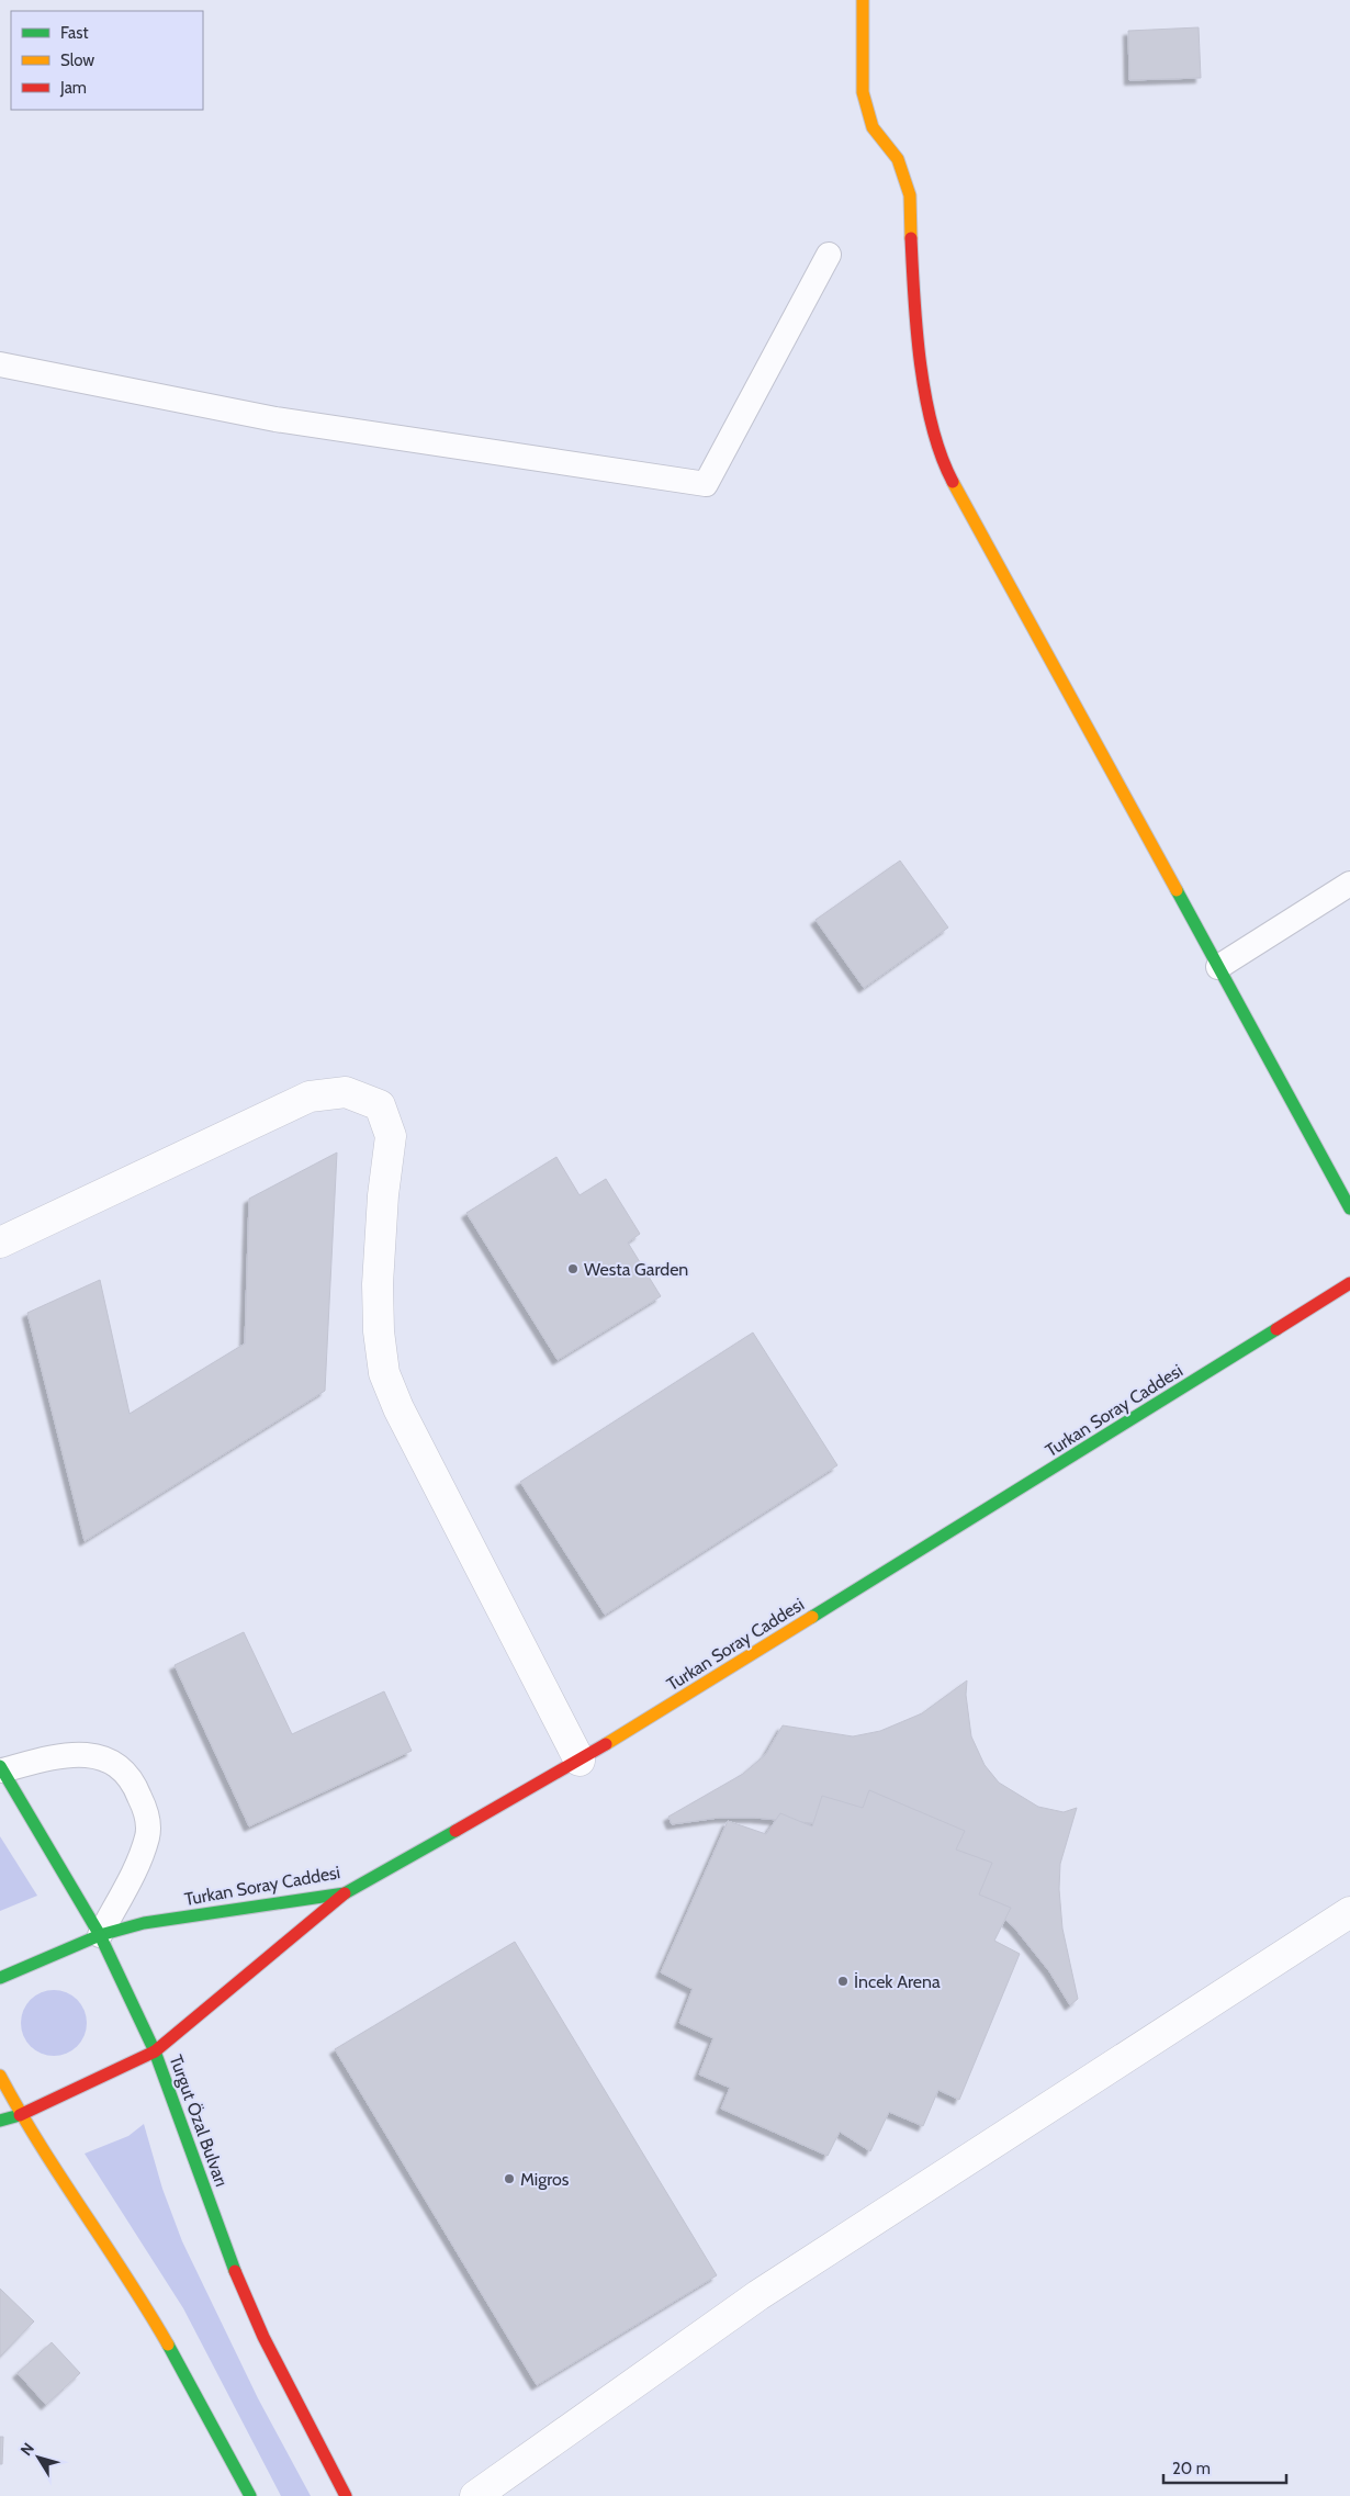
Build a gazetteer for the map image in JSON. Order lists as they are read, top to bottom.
{
  "streets": {
    "street": ["Turkan Soray Caddesi", "Turgut Özal Bulvarı"]
  },
  "crossings": [
    ["Turkan Soray Caddesi", "Turgut Özal Bulvarı"]
  ],
  "places": ["Westa Garden", "İncek Arena", "Migros"],
  "legend": ["Fast", "Slow", "Jam"],
  "scale_bar": "20 m",
  "north": "top left"
}
